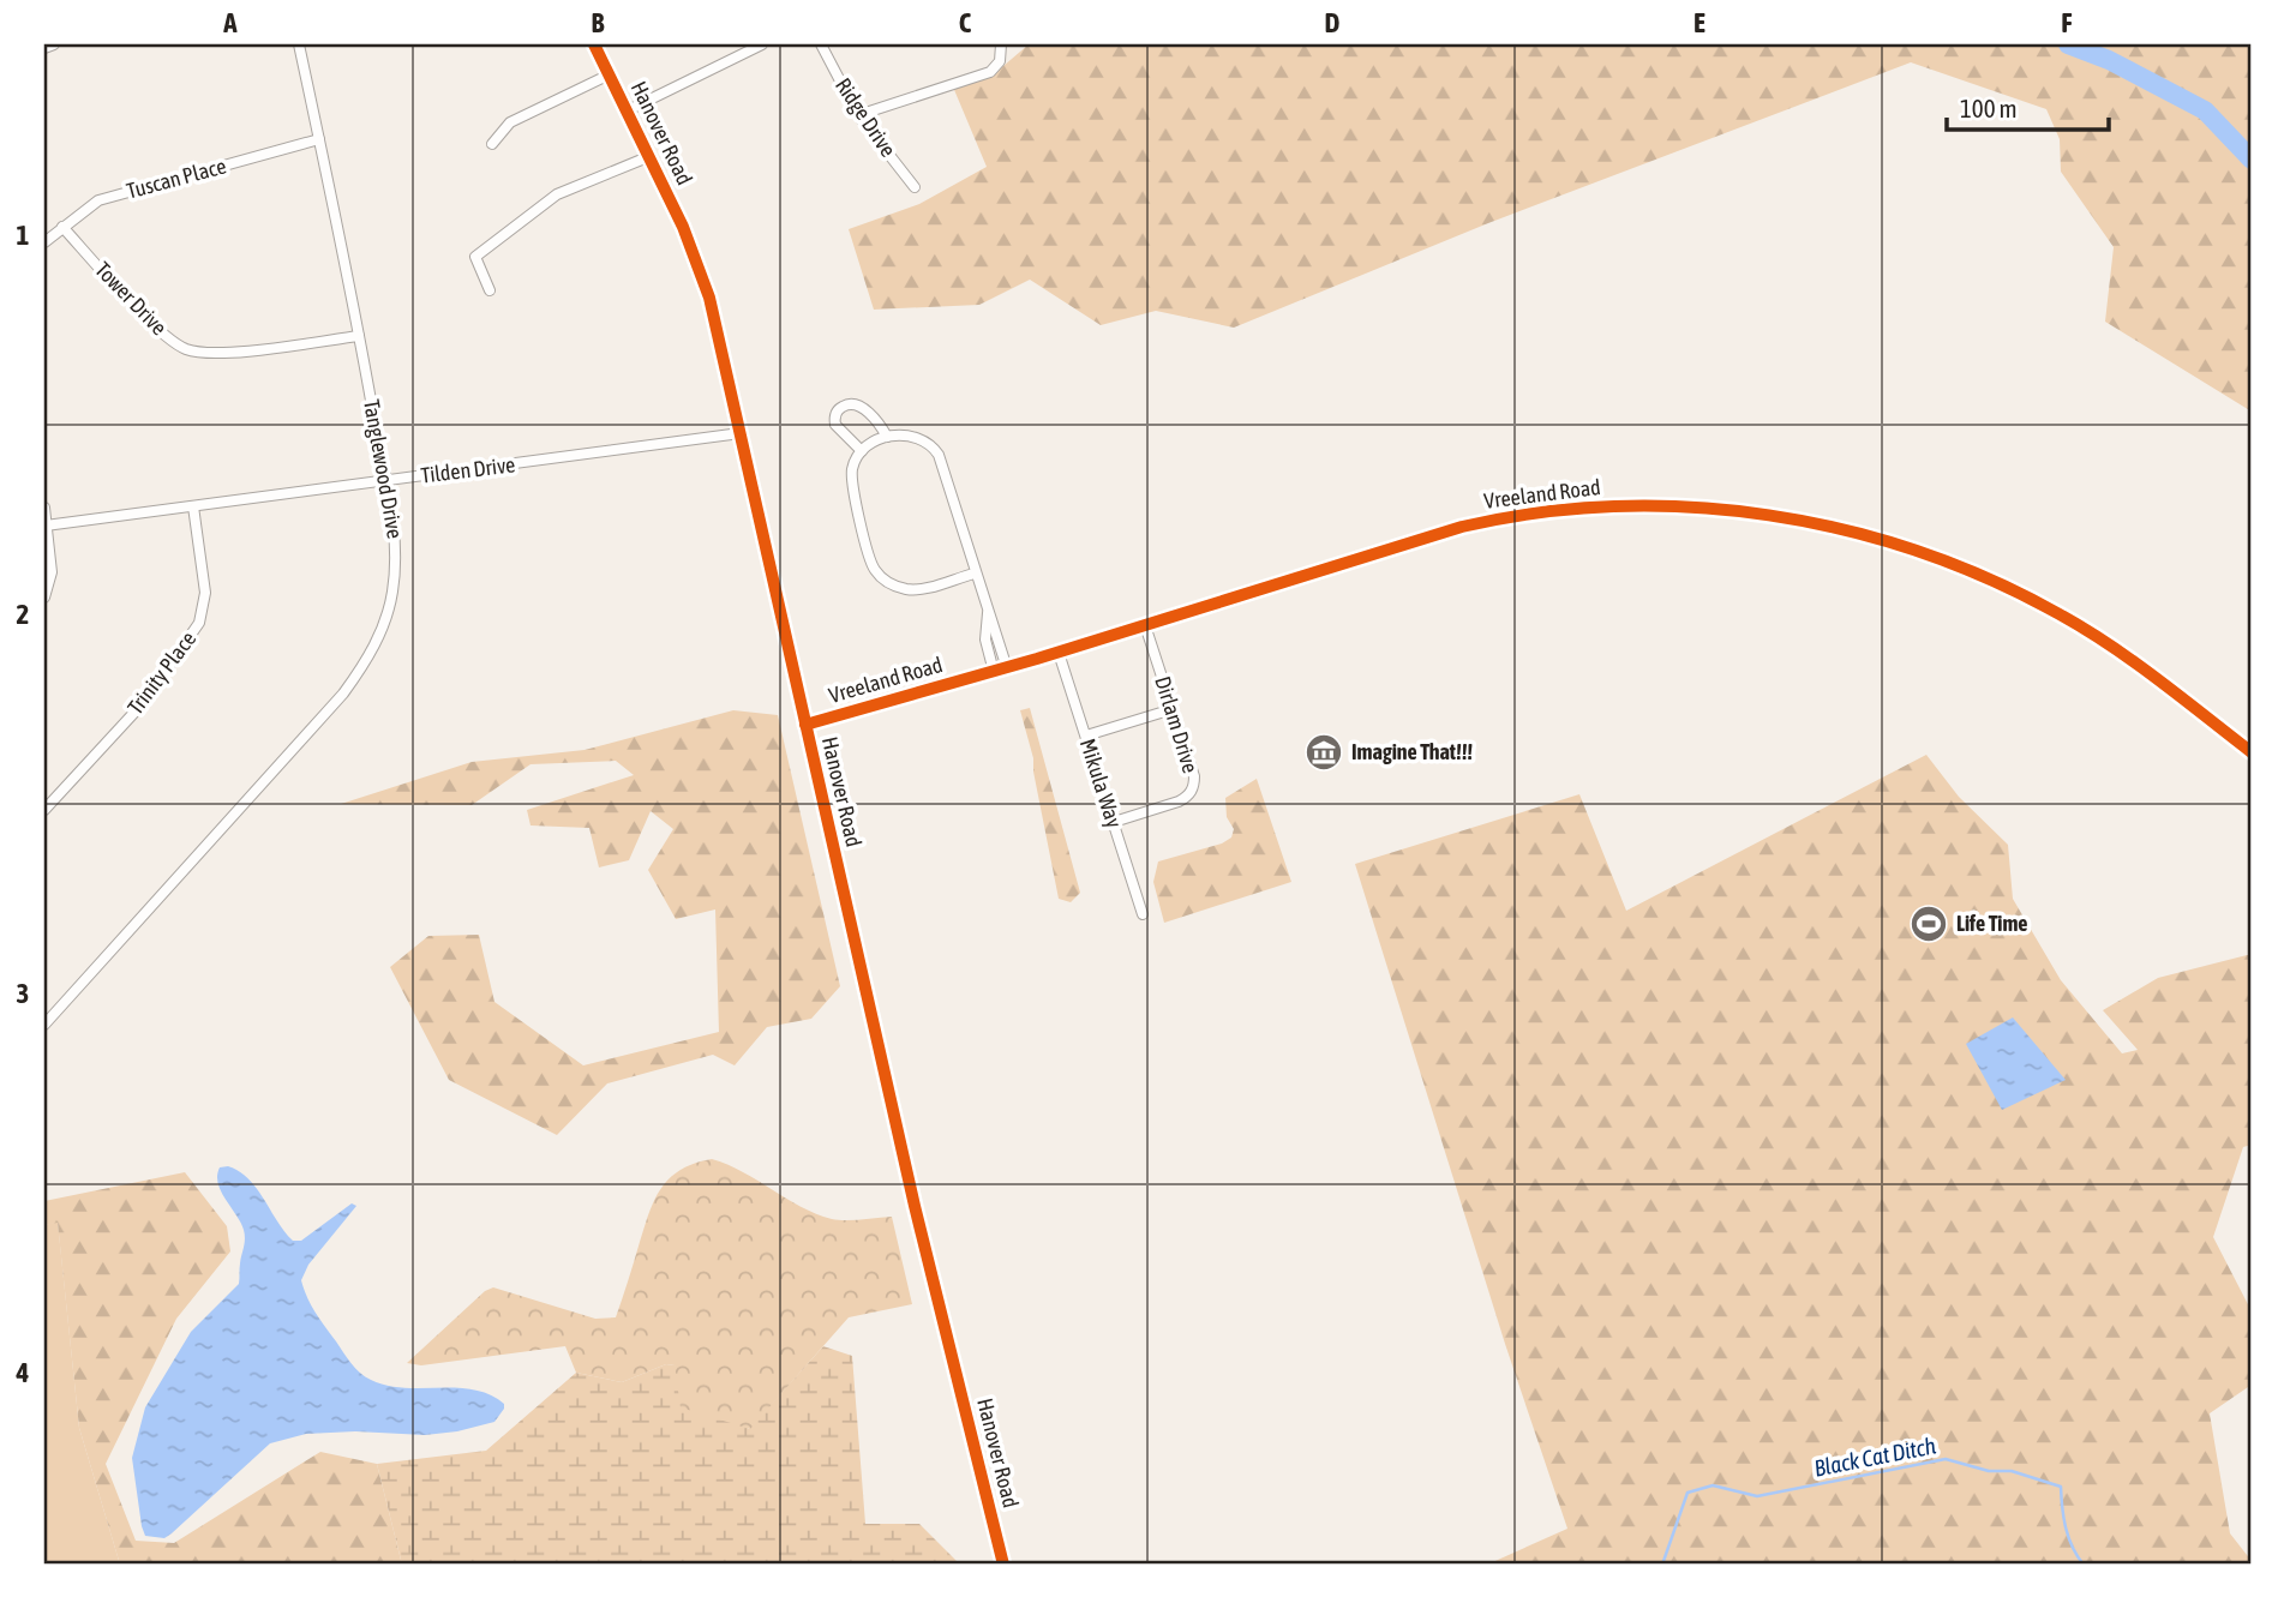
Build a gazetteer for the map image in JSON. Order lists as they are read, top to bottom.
{
  "streets": {
    "street": [
      "Ridge Drive",
      "Hanover Road",
      "Tuscan Place",
      "Tower Drive",
      "Tanglewood Drive",
      "Tilden Drive",
      "Vreeland Road",
      "Trinity Place",
      "Dirlam Drive",
      "Mikula Way"
    ]
  },
  "crossings": [
    ["Hanover Road", "Tilden Drive"],
    ["Hanover Road", "Vreeland Road"],
    ["Tuscan Place", "Tower Drive"],
    ["Tuscan Place", "Tanglewood Drive"],
    ["Tower Drive", "Tanglewood Drive"],
    ["Tanglewood Drive", "Tilden Drive"],
    ["Tilden Drive", "Trinity Place"],
    ["Vreeland Road", "Dirlam Drive"],
    ["Vreeland Road", "Mikula Way"],
    ["Dirlam Drive", "Mikula Way"]
  ],
  "water": ["Black Cat Ditch"],
  "places": {
    "museum": ["Imagine That!!!"],
    "sports": ["Life Time"]
  },
  "scale_bar": "100 m",
  "grid": {
    "columns": [
      "A",
      "B",
      "C",
      "D",
      "E",
      "F"
    ],
    "rows": [
      "1",
      "2",
      "3",
      "4"
    ]
  }
}
